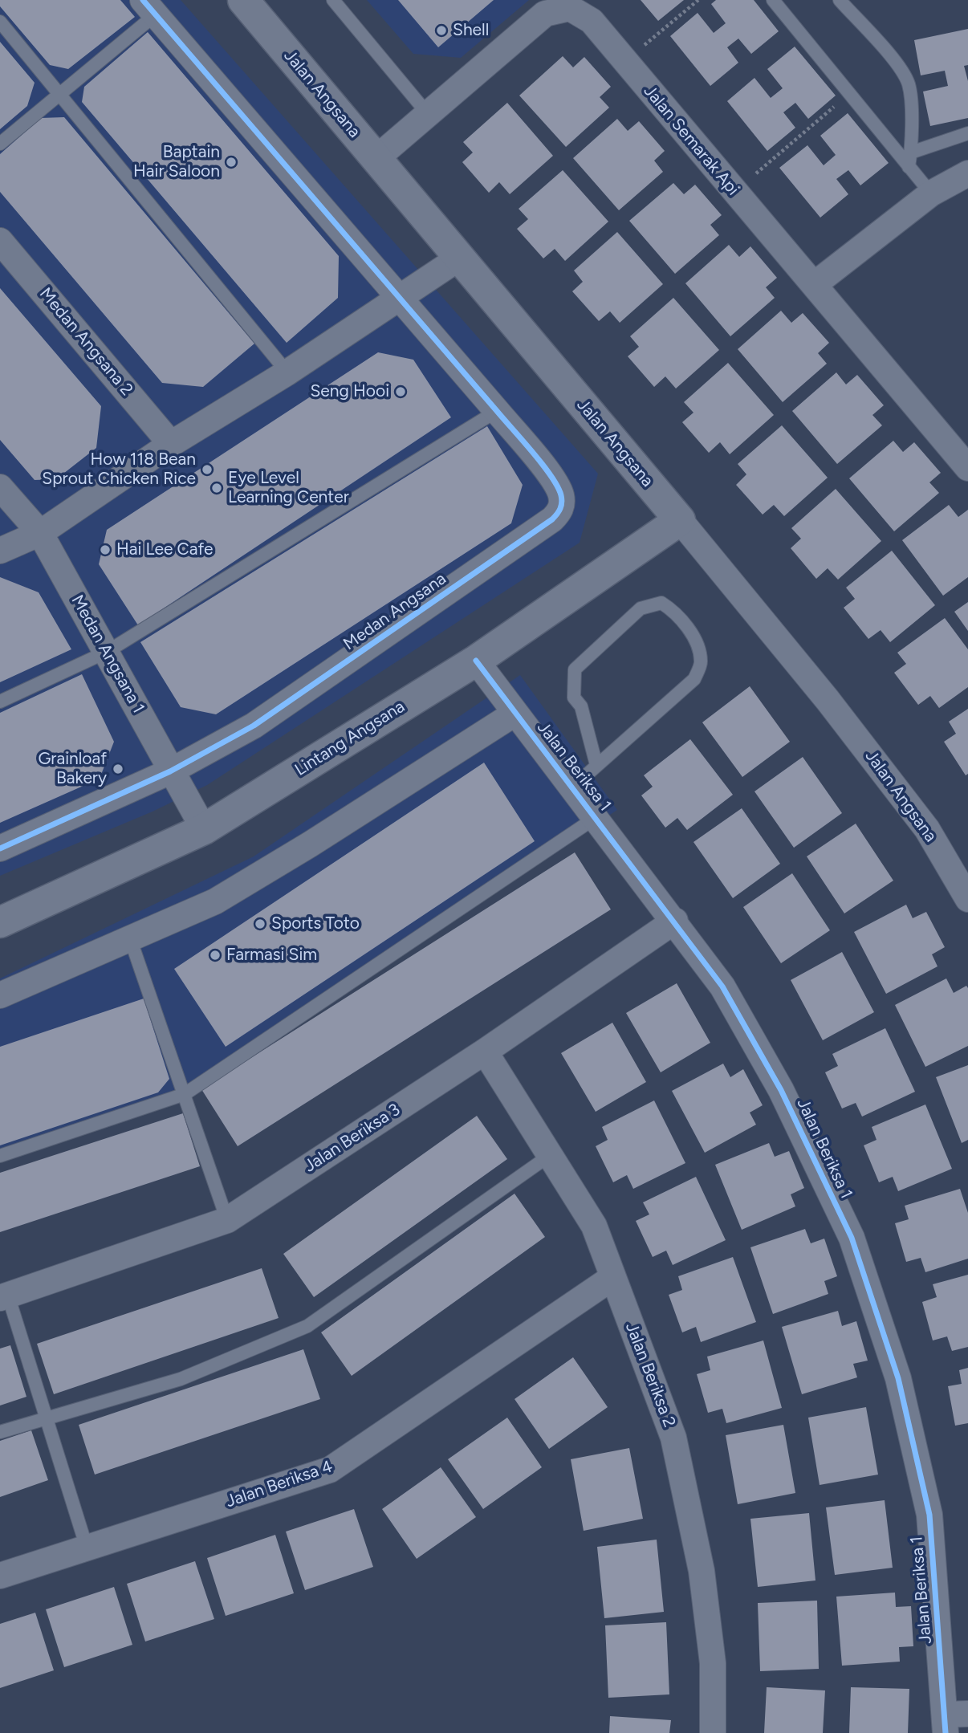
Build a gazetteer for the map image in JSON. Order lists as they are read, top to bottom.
{
  "streets": {
    "main road": ["Jalan Angsana", "Lintang Angsana"],
    "street": [
      "Jalan Semarak Api",
      "Medan Angsana 2",
      "Medan Angsana",
      "Medan Angsana 1",
      "Jalan Beriksa 1",
      "Jalan Beriksa 3",
      "Jalan Beriksa 2",
      "Jalan Beriksa 4"
    ]
  },
  "crossings": [
    ["Jalan Angsana", "Jalan Semarak Api"],
    ["Jalan Angsana", "Lintang Angsana"],
    ["Medan Angsana", "Medan Angsana 1"],
    ["Medan Angsana 1", "Lintang Angsana"],
    ["Lintang Angsana", "Jalan Beriksa 1"],
    ["Jalan Beriksa 1", "Jalan Beriksa 3"],
    ["Jalan Beriksa 3", "Jalan Beriksa 2"],
    ["Jalan Beriksa 2", "Jalan Beriksa 4"]
  ],
  "places": [
    "Shell",
    "Baptain Hair Saloon",
    "Seng Hooi",
    "How 118 Bean Sprout Chicken Rice",
    "Eye Level Learning Center",
    "Hai Lee Cafe",
    "Grainloaf Bakery",
    "Sports Toto",
    "Farmasi Sim"
  ]
}
